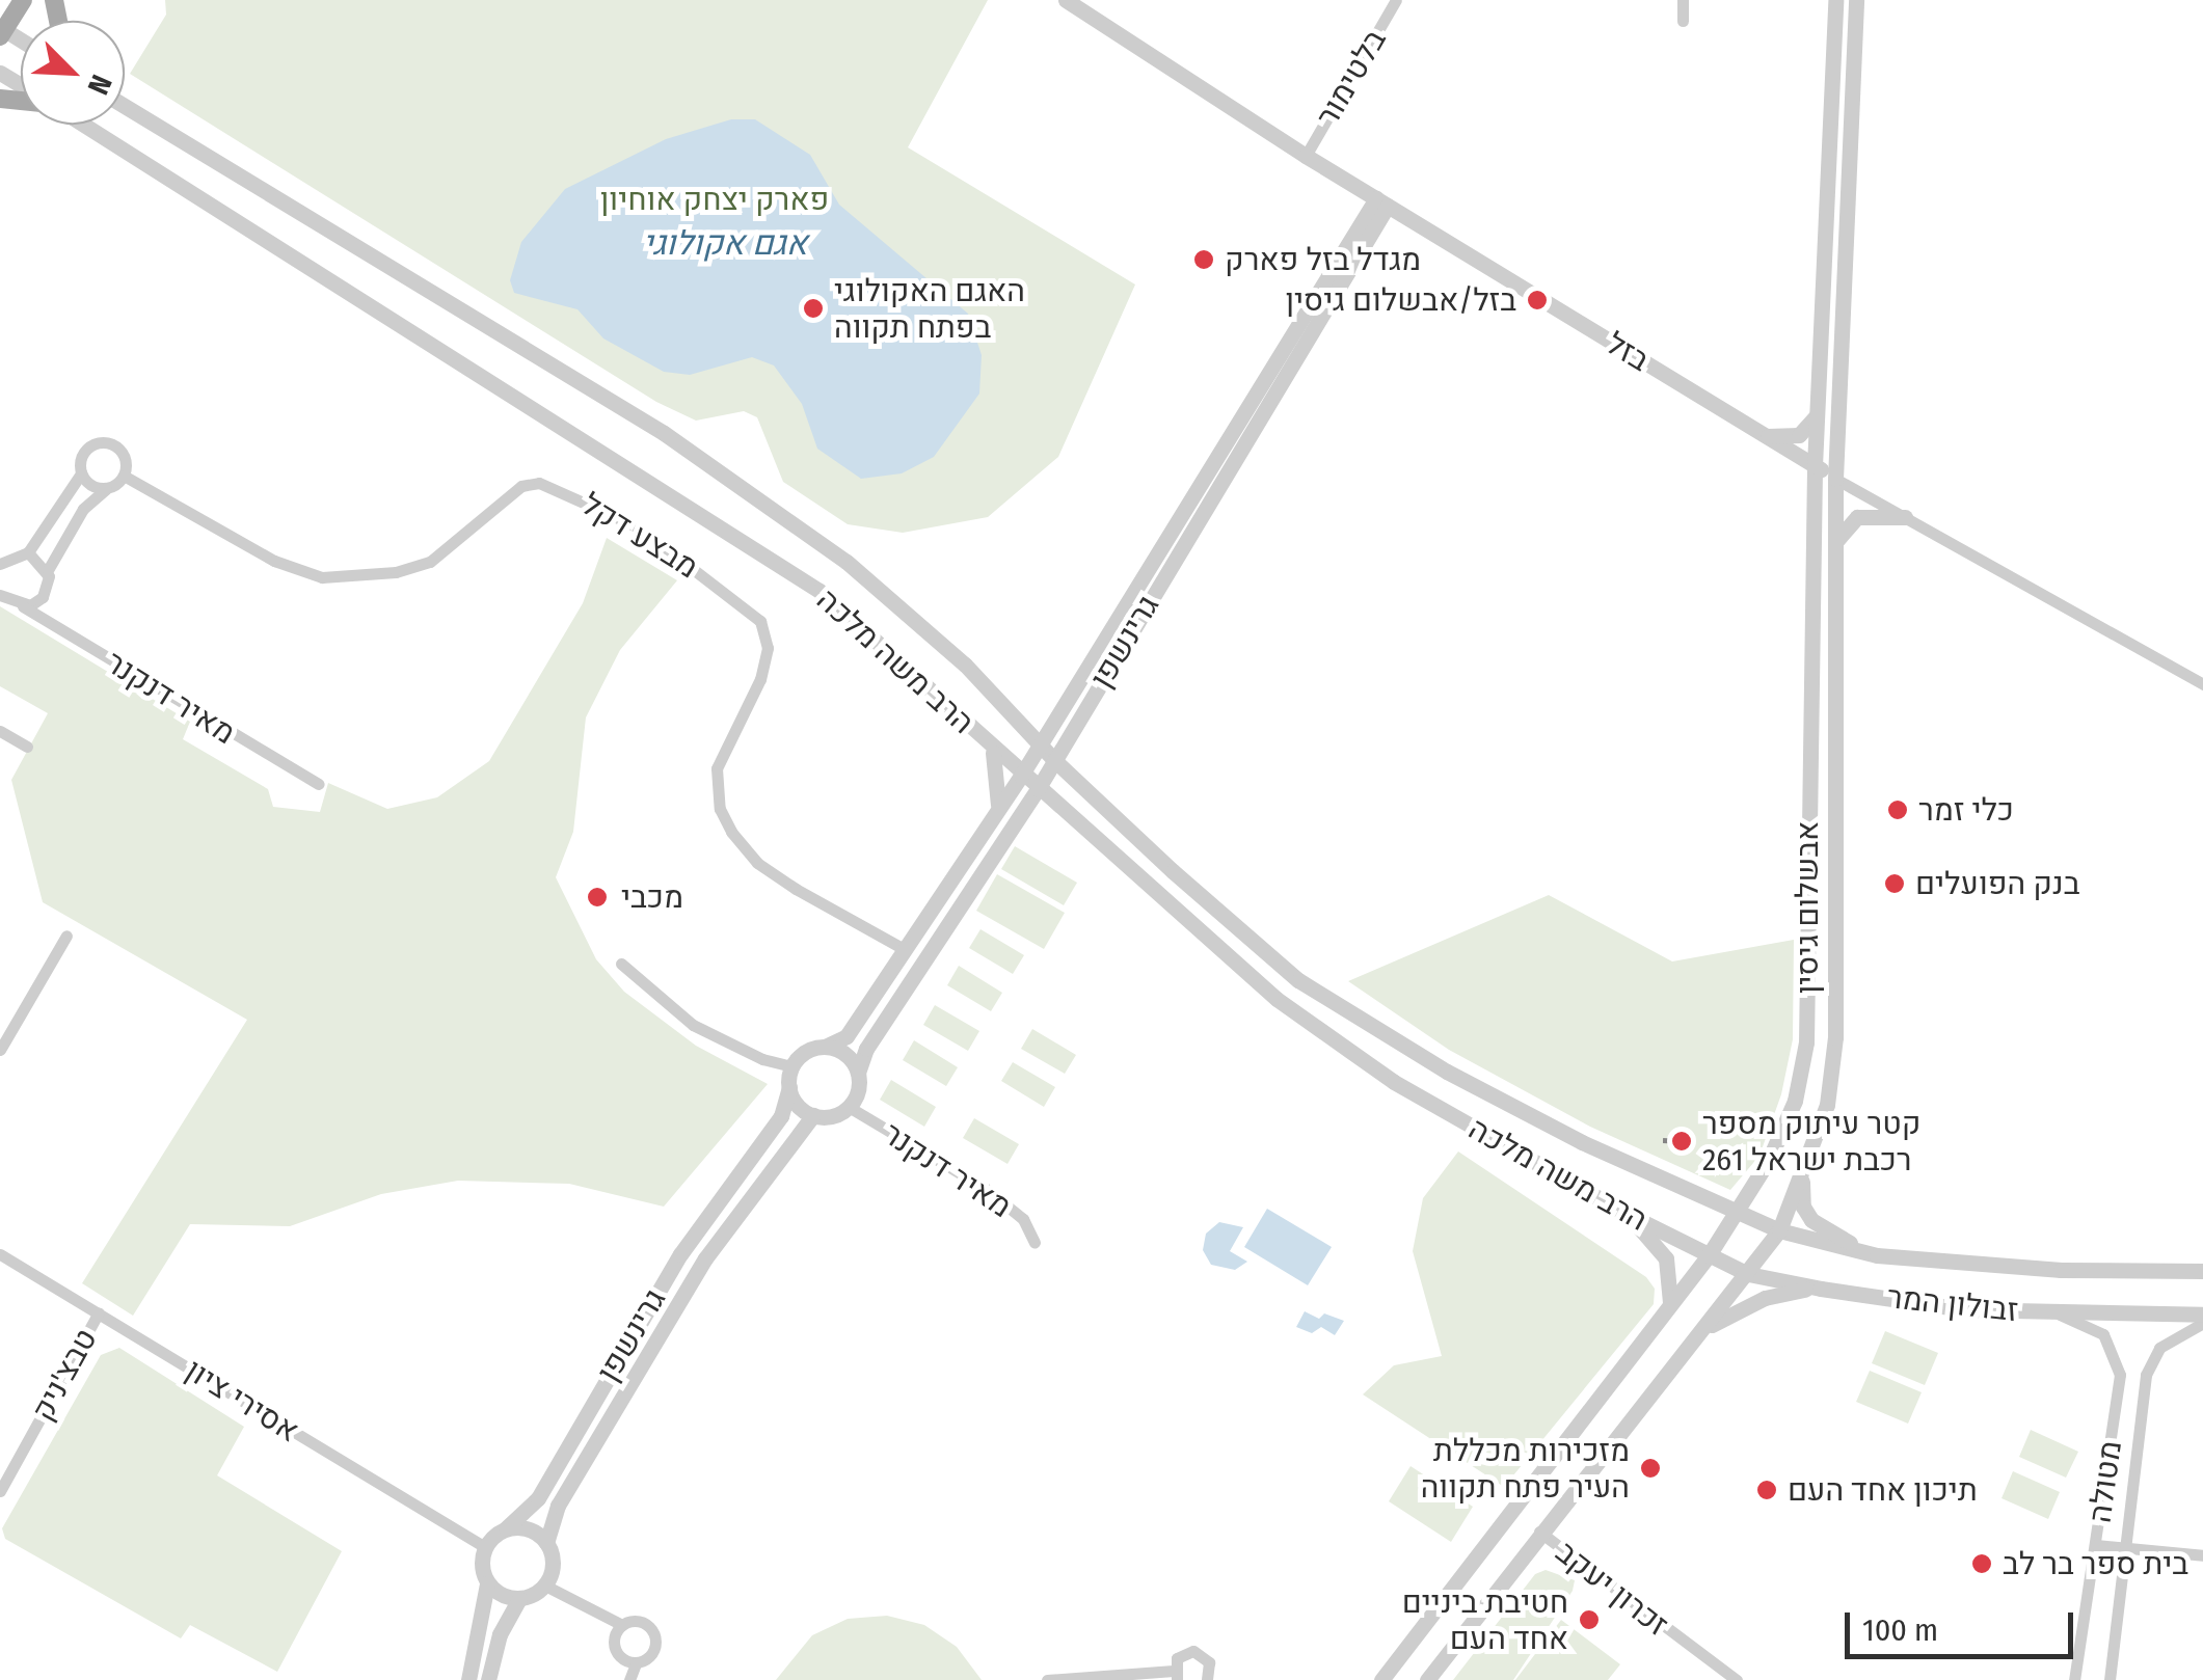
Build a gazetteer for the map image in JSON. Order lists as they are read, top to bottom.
{
  "streets": {
    "street": [
      "בלטימור",
      "בזל",
      "מבצע דקל",
      "גרינשפן",
      "הרב משה מלכה",
      "מאיר דנקנר",
      "אבשלום גיסין",
      "זבולון המר",
      "טבצ'ניק",
      "אסירי ציון",
      "מטולה",
      "זכרון יעקב"
    ]
  },
  "crossings": [
    ["בלטימור", "בזל"],
    ["בזל", "גרינשפן"],
    ["בזל", "אבשלום גיסין"],
    ["גרינשפן", "הרב משה מלכה"],
    ["גרינשפן", "מאיר דנקנר"],
    ["גרינשפן", "אסירי ציון"],
    ["הרב משה מלכה", "אבשלום גיסין"],
    ["הרב משה מלכה", "זבולון המר"],
    ["אבשלום גיסין", "זבולון המר"],
    ["אבשלום גיסין", "זכרון יעקב"],
    ["זבולון המר", "מטולה"],
    ["טבצ'ניק", "אסירי ציון"]
  ],
  "water": ["אגם אקולוגי"],
  "parks": ["פארק יצחק אוחיון"],
  "places": [
    "מגדל בזל פארק",
    "בזל/אבשלום גיסין",
    "האגם האקולוגי בפתח תקווה",
    "כלי זמר",
    "בנק הפועלים",
    "מכבי",
    "קטר עיתוק מספר 261 רכבת ישראל",
    "מזכירות מכללת העיר פתח תקווה",
    "תיכון אחד העם",
    "בית ספר בר לב",
    "חטיבת ביניים אחד העם"
  ],
  "scale_bar": "100 m",
  "north": "bottom right"
}
